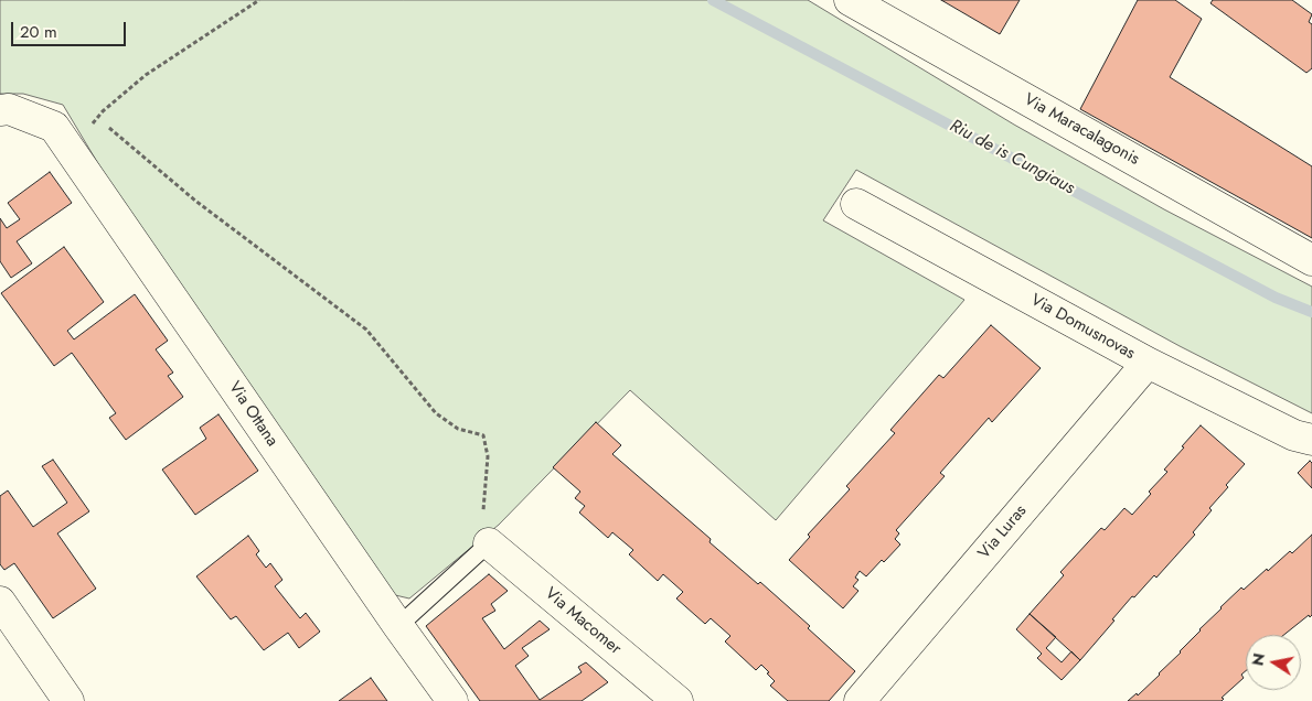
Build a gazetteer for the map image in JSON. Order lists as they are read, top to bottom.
{
  "streets": {
    "street": [
      "Via Maracalagonis",
      "Via Domusnovas",
      "Via Ottana",
      "Via Luras",
      "Via Macomer"
    ]
  },
  "crossings": [
    ["Via Domusnovas", "Via Luras"]
  ],
  "water": ["Riu de is Cungiaus"],
  "scale_bar": "20 m",
  "north": "left"
}
